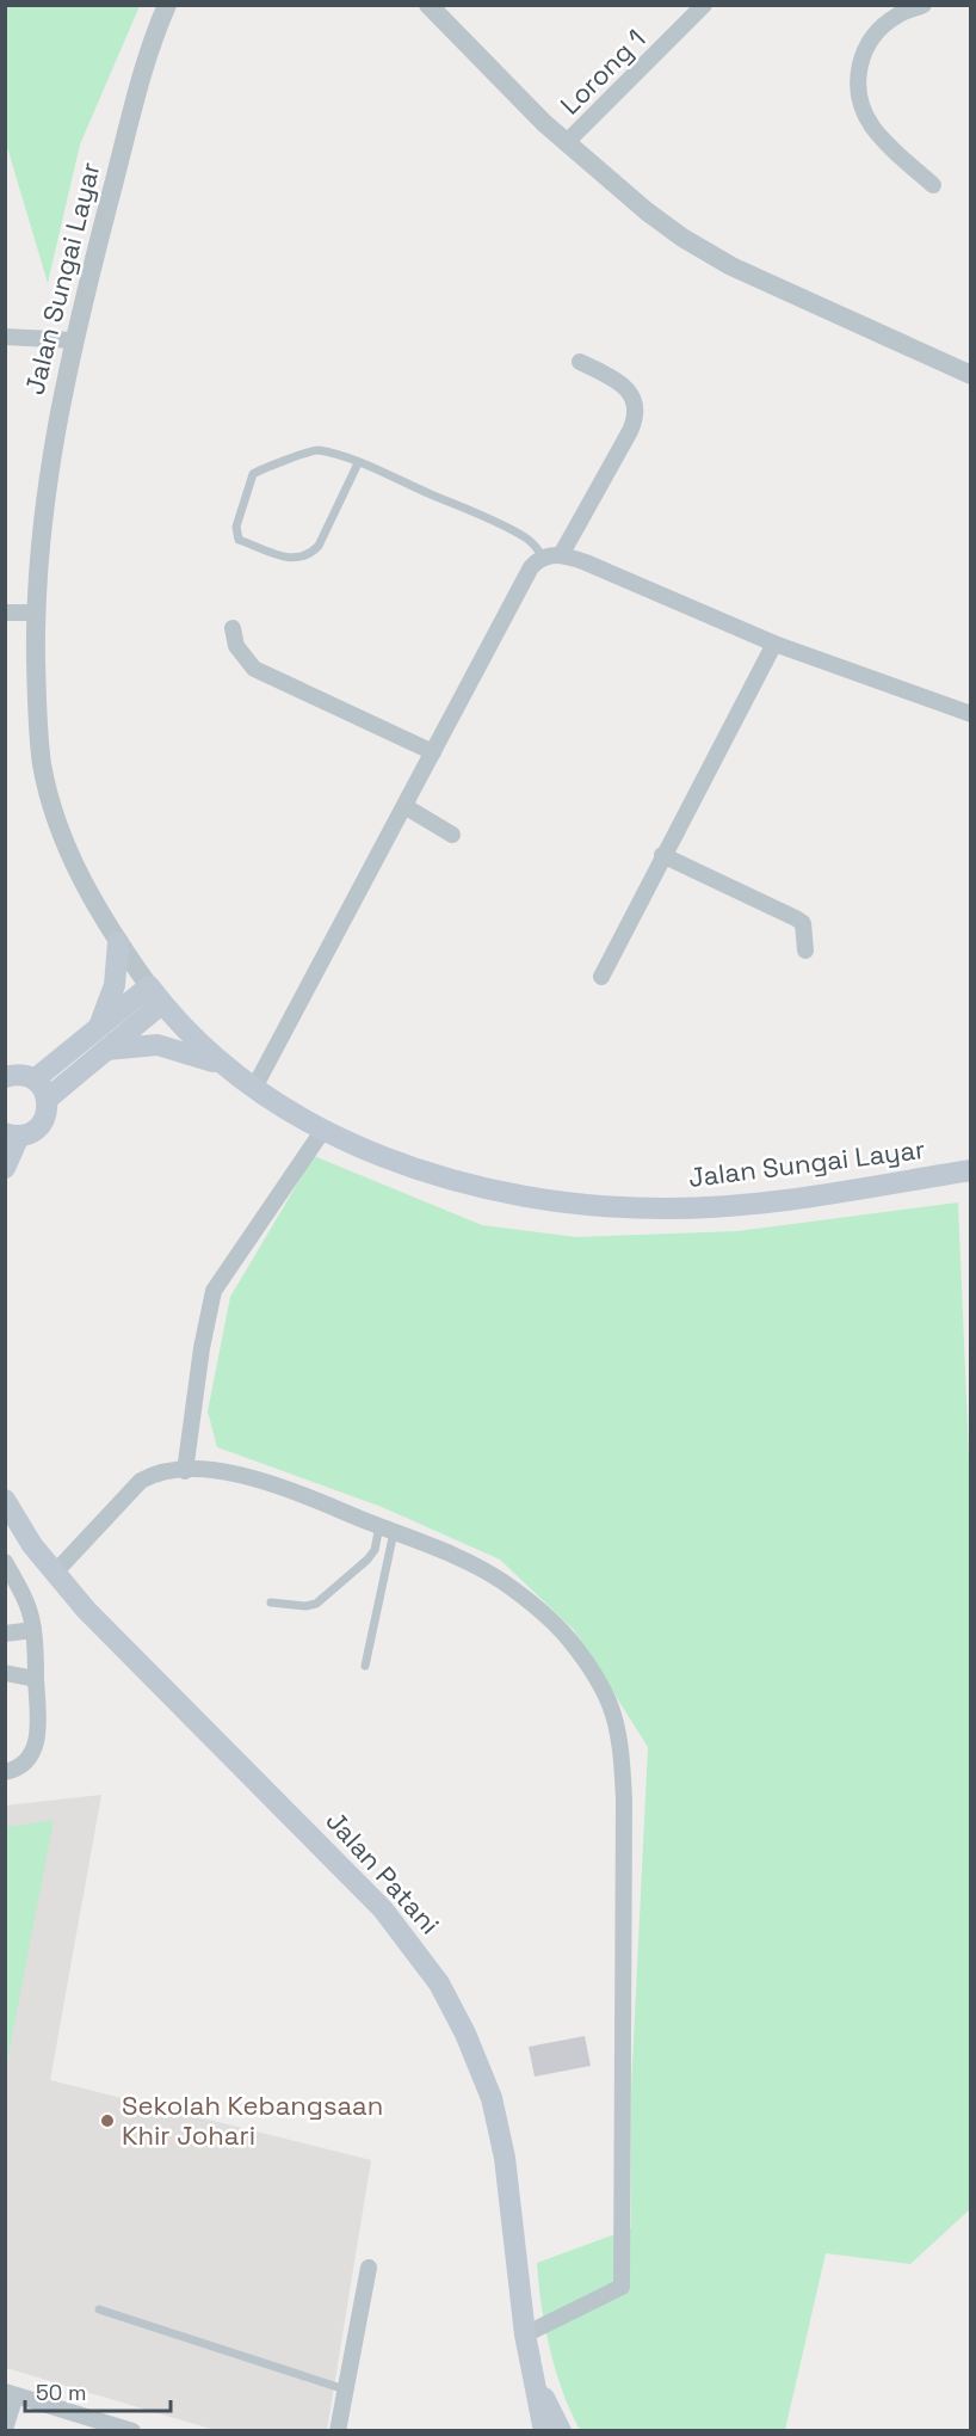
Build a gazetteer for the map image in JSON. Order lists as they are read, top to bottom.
{
  "streets": {
    "main road": ["Jalan Sungai Layar", "Jalan Patani"],
    "street": ["Lorong 1"]
  },
  "places": ["Sekolah Kebangsaan Khir Johari"],
  "scale_bar": "50 m"
}
